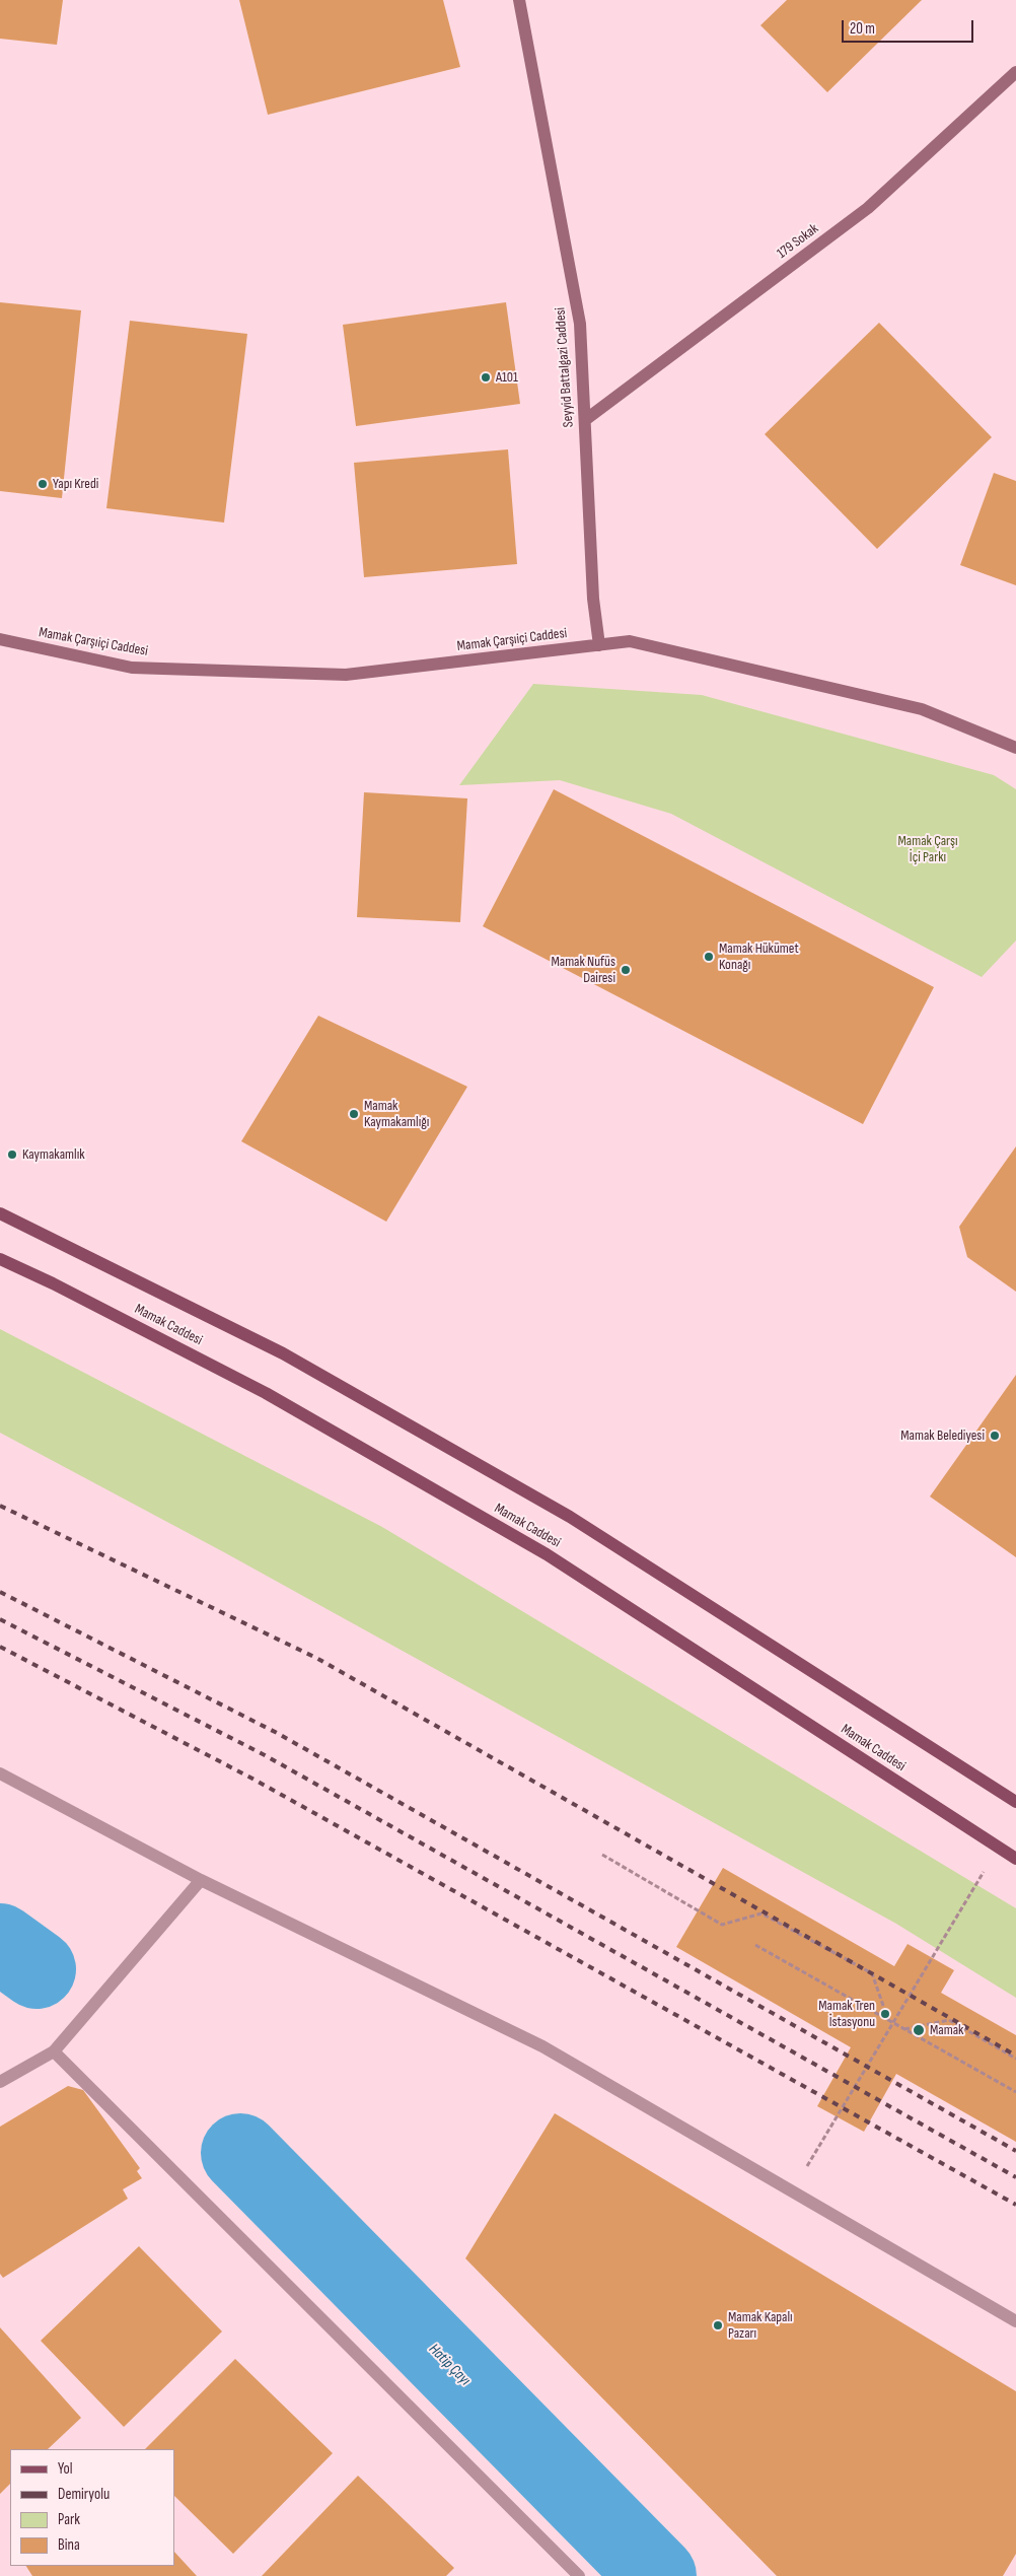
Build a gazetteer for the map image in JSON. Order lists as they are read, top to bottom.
{
  "streets": {
    "main road": ["Mamak Caddesi"],
    "street": ["179 Sokak", "Seyyid Battalgazi Caddesi", "Mamak Çarşıiçi Caddesi"]
  },
  "crossings": [
    ["179 Sokak", "Seyyid Battalgazi Caddesi"],
    ["Seyyid Battalgazi Caddesi", "Mamak Çarşıiçi Caddesi"]
  ],
  "water": ["Hatip Çayı"],
  "parks": ["Mamak Çarşı İçi Parkı"],
  "places": [
    "A101",
    "Yapı Kredi",
    "Mamak Hükümet Konağı",
    "Mamak Nufüs Dairesi",
    "Mamak Kaymakamlığı",
    "Kaymakamlık",
    "Mamak Belediyesi",
    "Mamak Tren İstasyonu",
    "Mamak",
    "Mamak Kapalı Pazarı"
  ],
  "legend": [
    "Yol",
    "Demiryolu",
    "Park",
    "Bina"
  ],
  "scale_bar": "20 m"
}
